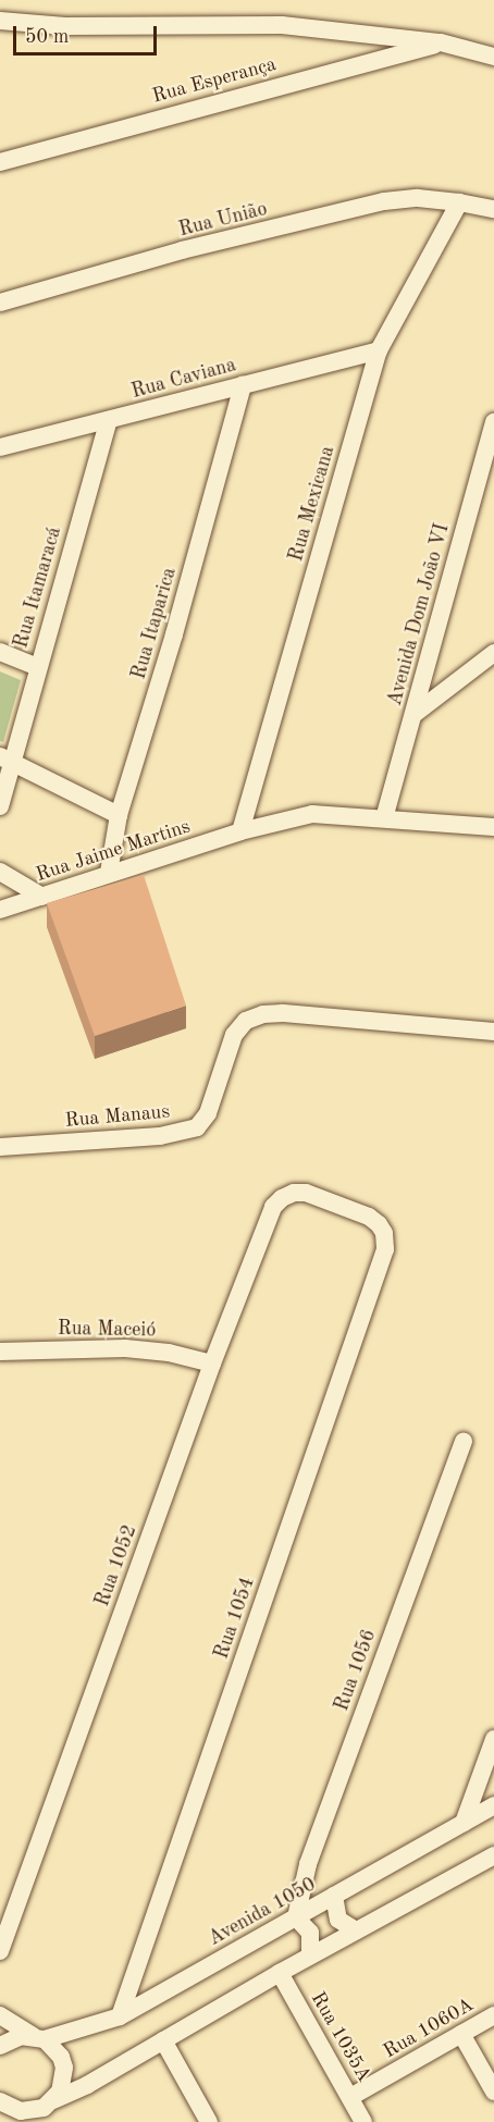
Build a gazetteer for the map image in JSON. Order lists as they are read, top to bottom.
{
  "streets": {
    "street": [
      "Rua Esperança",
      "Rua União",
      "Rua Caviana",
      "Rua Mexicana",
      "Rua Itamaracá",
      "Avenida Dom João VI",
      "Rua Itaparica",
      "Rua Jaime Martins",
      "Rua Manaus",
      "Rua Maceió",
      "Rua 1052",
      "Rua 1054",
      "Rua 1056",
      "Avenida 1050",
      "Rua 1060A",
      "Rua 1035A"
    ]
  },
  "crossings": [
    ["Rua União", "Rua Mexicana"],
    ["Rua Caviana", "Rua Mexicana"],
    ["Rua Caviana", "Rua Itamaracá"],
    ["Rua Caviana", "Rua Itaparica"],
    ["Rua Mexicana", "Rua Jaime Martins"],
    ["Avenida Dom João VI", "Rua Jaime Martins"],
    ["Rua Itaparica", "Rua Jaime Martins"],
    ["Rua Maceió", "Rua 1052"],
    ["Rua 1052", "Rua 1054"],
    ["Rua 1054", "Avenida 1050"],
    ["Rua 1056", "Avenida 1050"],
    ["Rua 1060A", "Rua 1035A"]
  ],
  "scale_bar": "50 m"
}
